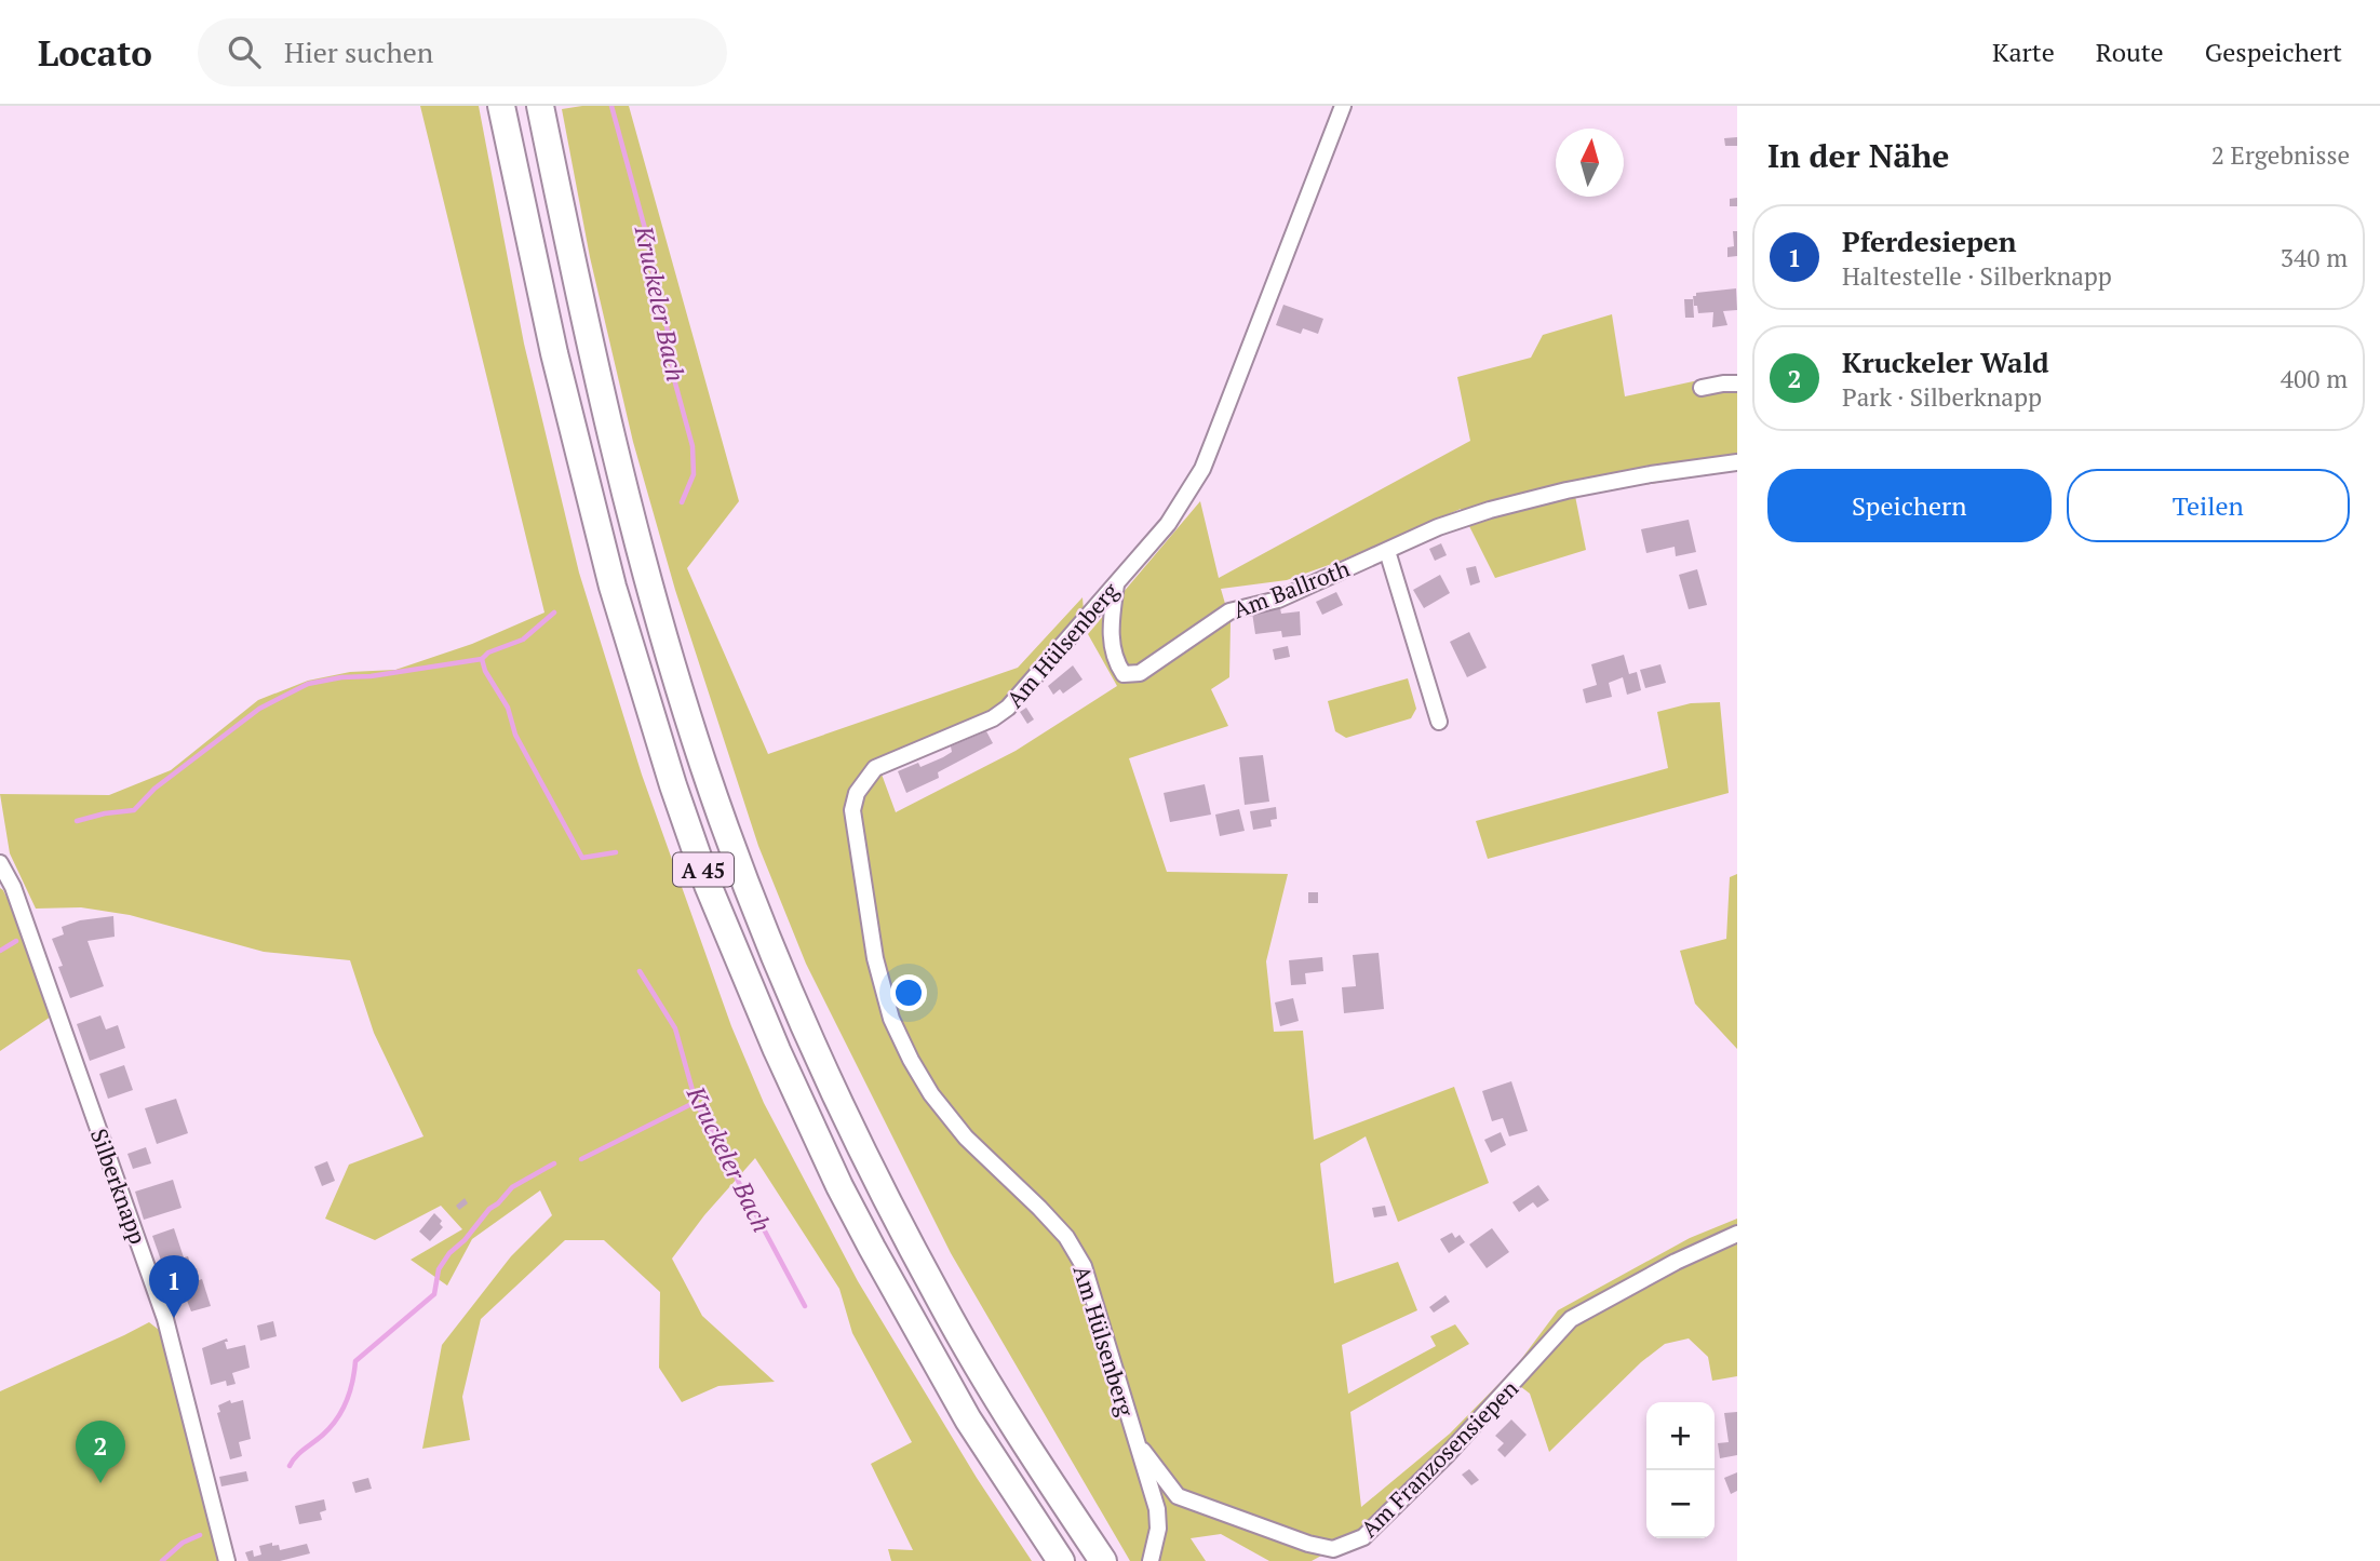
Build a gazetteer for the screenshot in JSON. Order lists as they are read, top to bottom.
{
  "streets": {
    "highway": ["A 45"],
    "street": [
      "Am Ballroth",
      "Am Hülsenberg",
      "Silberknapp",
      "Am Franzosensiepen"
    ]
  },
  "crossings": [
    ["Am Ballroth", "Am Hülsenberg"],
    ["Am Hülsenberg", "Am Franzosensiepen"]
  ],
  "water": ["Kruckeler Bach"],
  "north": "top",
  "page": {
    "header": "Locato",
    "search": "Hier suchen",
    "nav": ["Karte", "Route", "Gespeichert"],
    "heading": ["In der Nähe", "2 Ergebnisse"],
    "list": [
      {
        "mark": "1",
        "name": "Pferdesiepen",
        "note": "Haltestelle · Silberknapp",
        "value": "340 m"
      },
      {
        "mark": "2",
        "name": "Kruckeler Wald",
        "note": "Park · Silberknapp",
        "value": "400 m"
      }
    ],
    "buttons": ["Speichern", "Teilen"],
    "pins": ["1", "2"],
    "map_buttons": ["+", "−"]
  }
}
